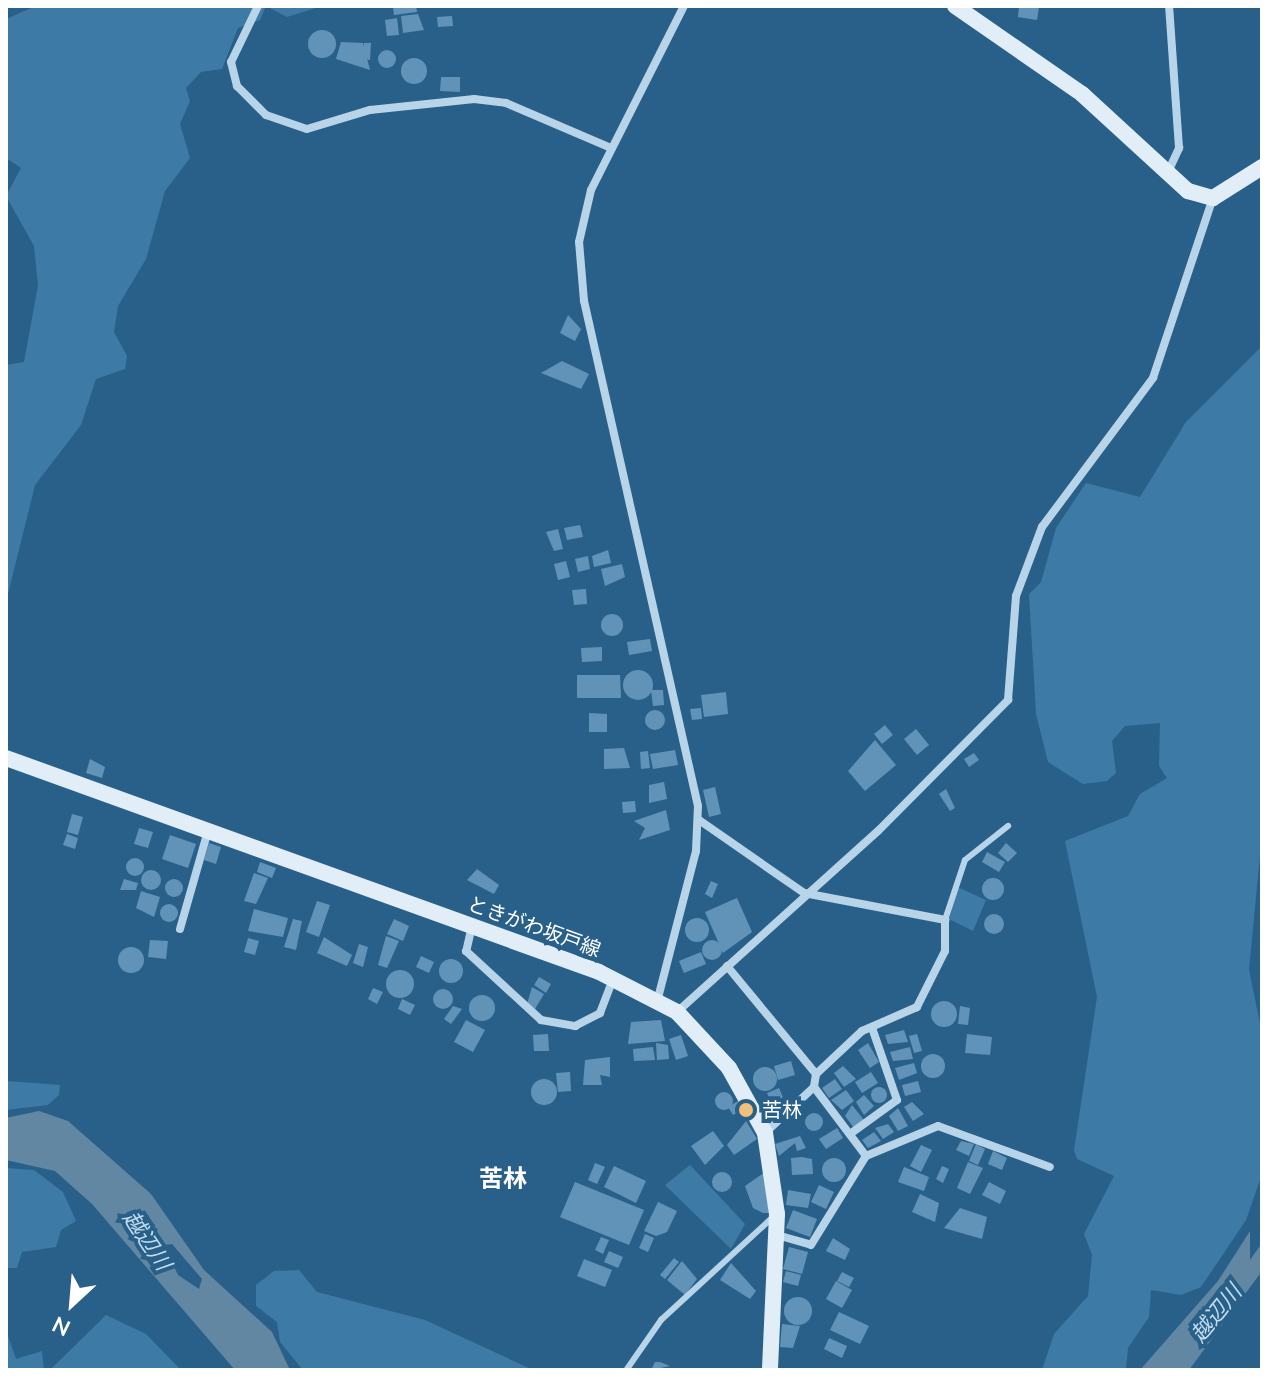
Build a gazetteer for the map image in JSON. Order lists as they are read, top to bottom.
{
  "streets": {
    "main road": ["ときがわ坂戸線"]
  },
  "districts": ["苦林"],
  "water": ["越辺川"],
  "places": ["苦林"],
  "north": "bottom left"
}
